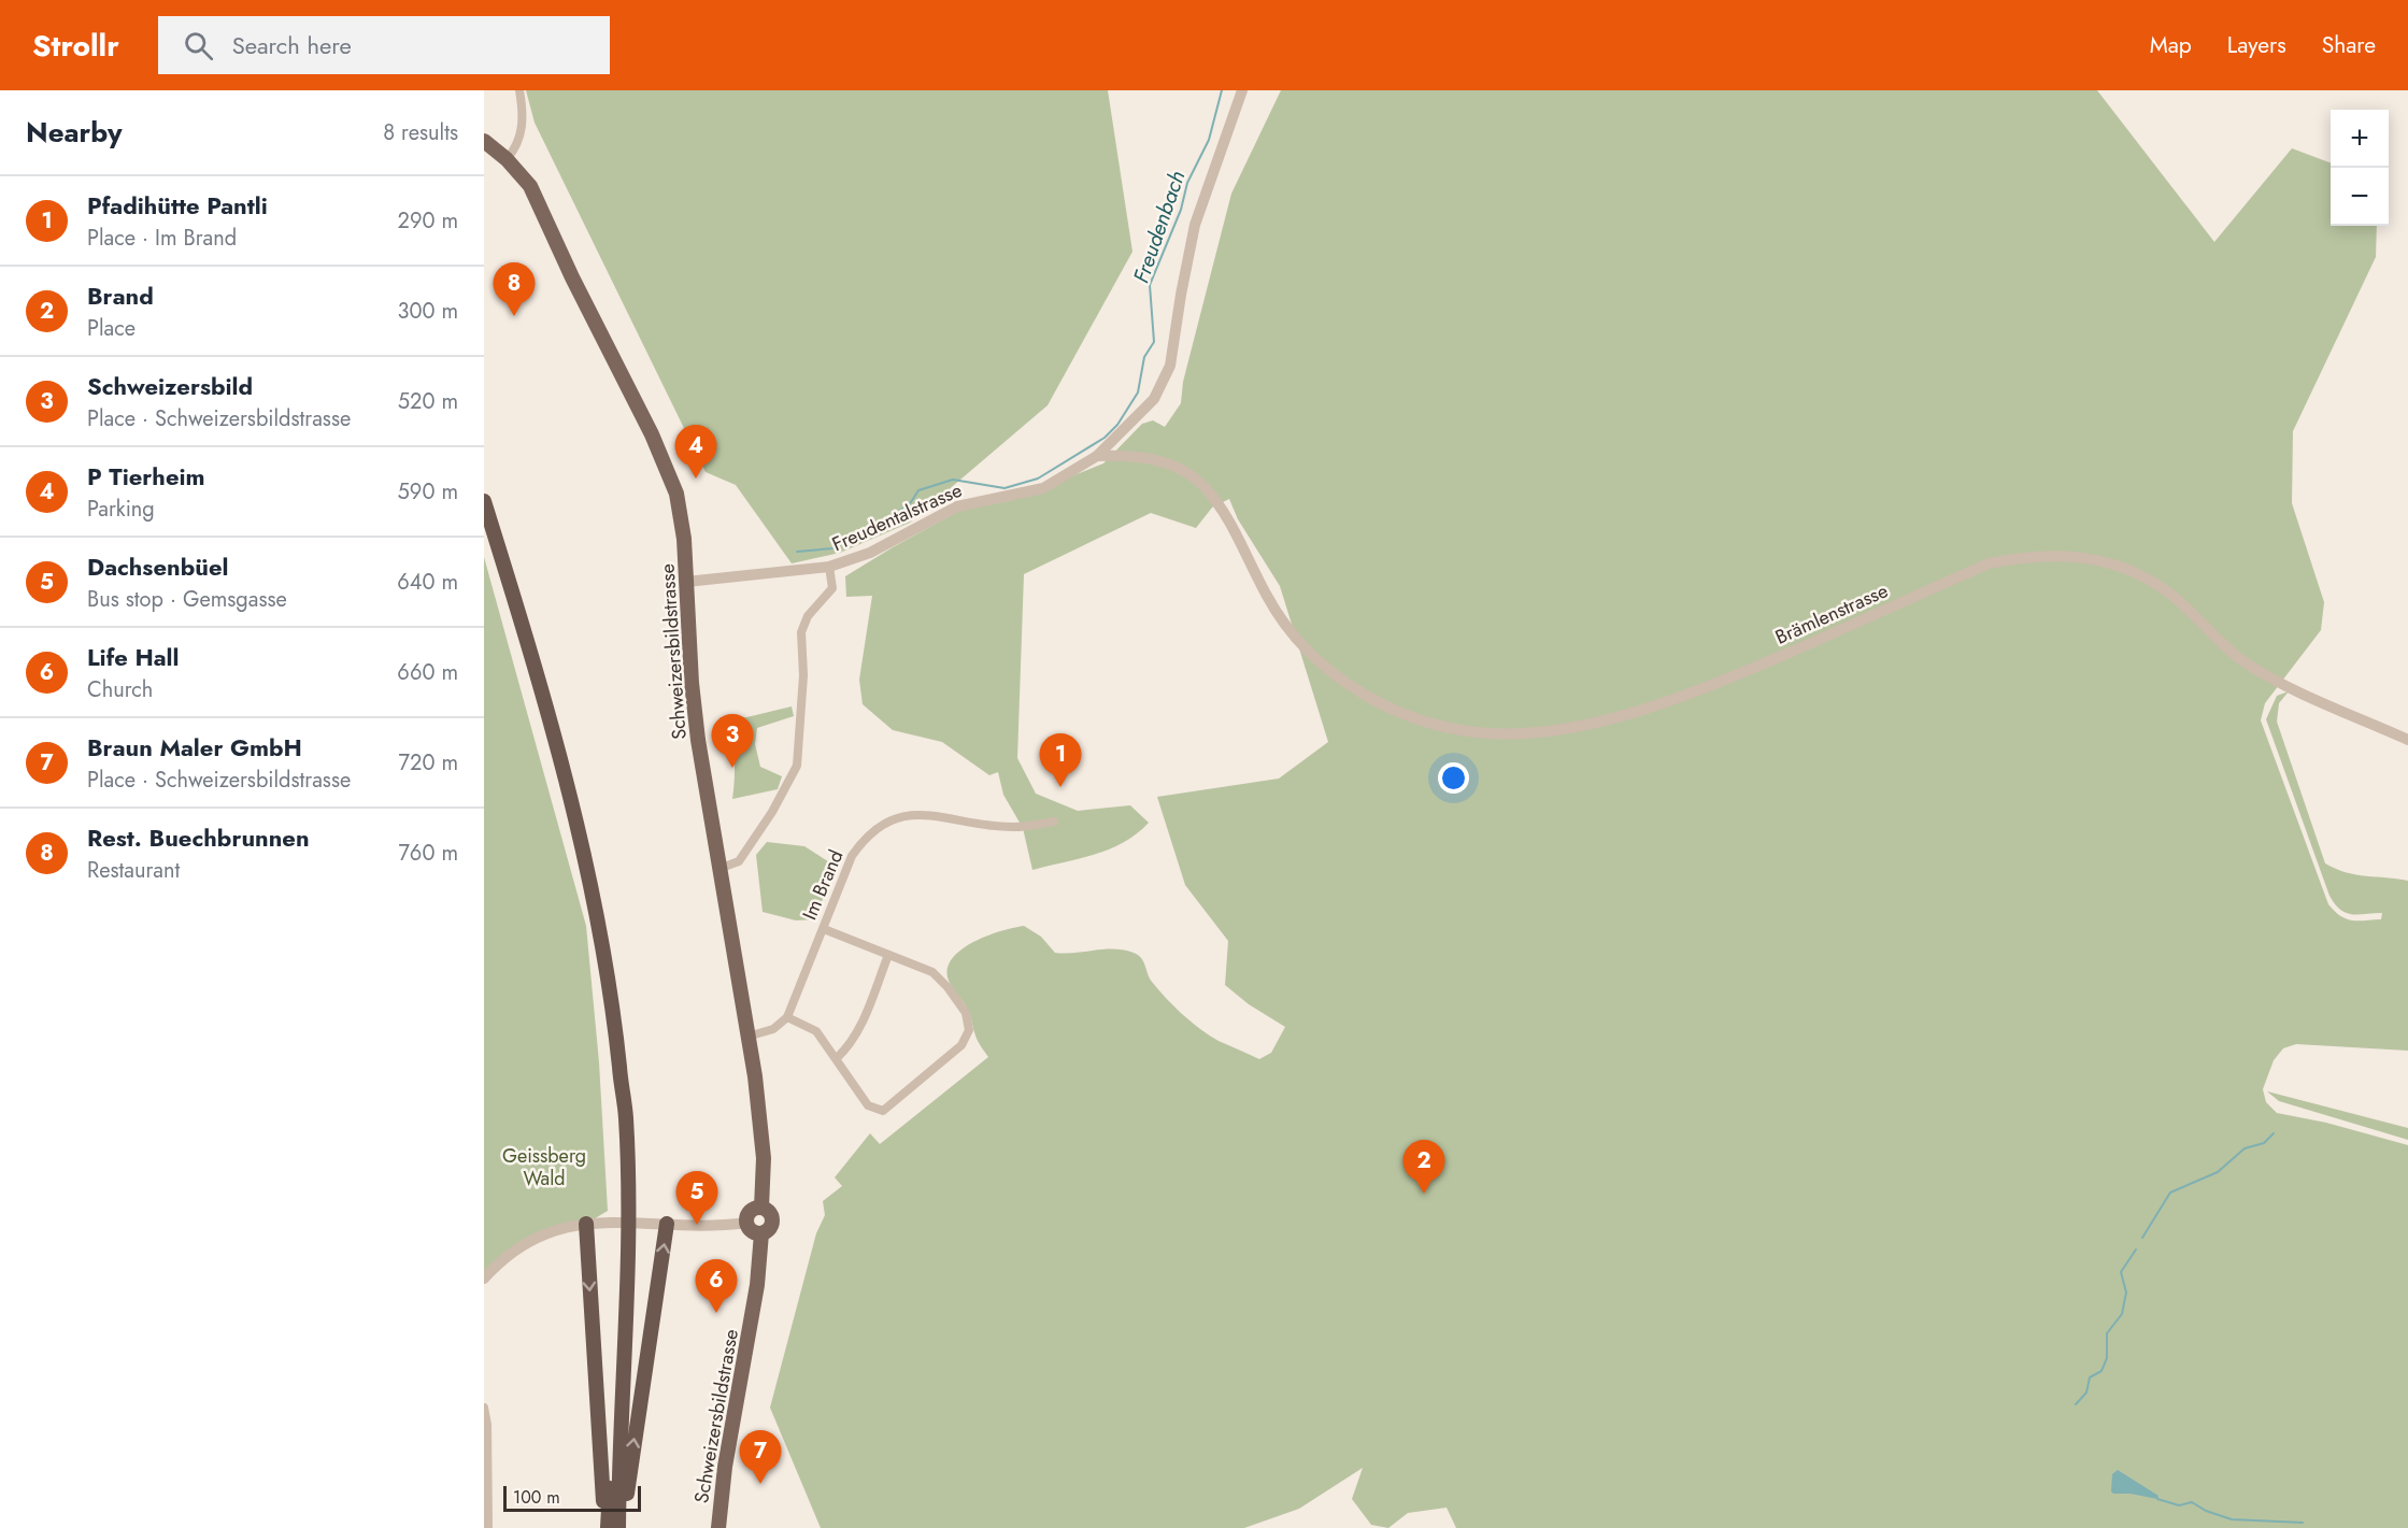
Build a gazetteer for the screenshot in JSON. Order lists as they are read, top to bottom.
{
  "streets": {
    "main road": ["Schweizersbildstrasse"],
    "street": ["Freudentalstrasse", "Brämlenstrasse", "Im Brand"]
  },
  "crossings": [
    ["Freudentalstrasse", "Brämlenstrasse"],
    ["Freudentalstrasse", "Schweizersbildstrasse"]
  ],
  "water": ["Freudenbach"],
  "parks": ["Geissberg Wald"],
  "scale_bar": "100 m",
  "page": {
    "header": "Strollr",
    "search": "Search here",
    "nav": ["Map", "Layers", "Share"],
    "heading": ["Nearby", "8 results"],
    "map_buttons": ["+", "−"],
    "list": [
      {
        "mark": "1",
        "name": "Pfadihütte Pantli",
        "note": "Place · Im Brand",
        "value": "290 m"
      },
      {
        "mark": "2",
        "name": "Brand",
        "note": "Place",
        "value": "300 m"
      },
      {
        "mark": "3",
        "name": "Schweizersbild",
        "note": "Place · Schweizersbildstrasse",
        "value": "520 m"
      },
      {
        "mark": "4",
        "name": "P Tierheim",
        "note": "Parking",
        "value": "590 m"
      },
      {
        "mark": "5",
        "name": "Dachsenbüel",
        "note": "Bus stop · Gemsgasse",
        "value": "640 m"
      },
      {
        "mark": "6",
        "name": "Life Hall",
        "note": "Church",
        "value": "660 m"
      },
      {
        "mark": "7",
        "name": "Braun Maler GmbH",
        "note": "Place · Schweizersbildstrasse",
        "value": "720 m"
      },
      {
        "mark": "8",
        "name": "Rest. Buechbrunnen",
        "note": "Restaurant",
        "value": "760 m"
      }
    ],
    "pins": [
      "8",
      "4",
      "3",
      "1",
      "2",
      "5",
      "6",
      "7"
    ],
    "scale": "100 m"
  }
}
